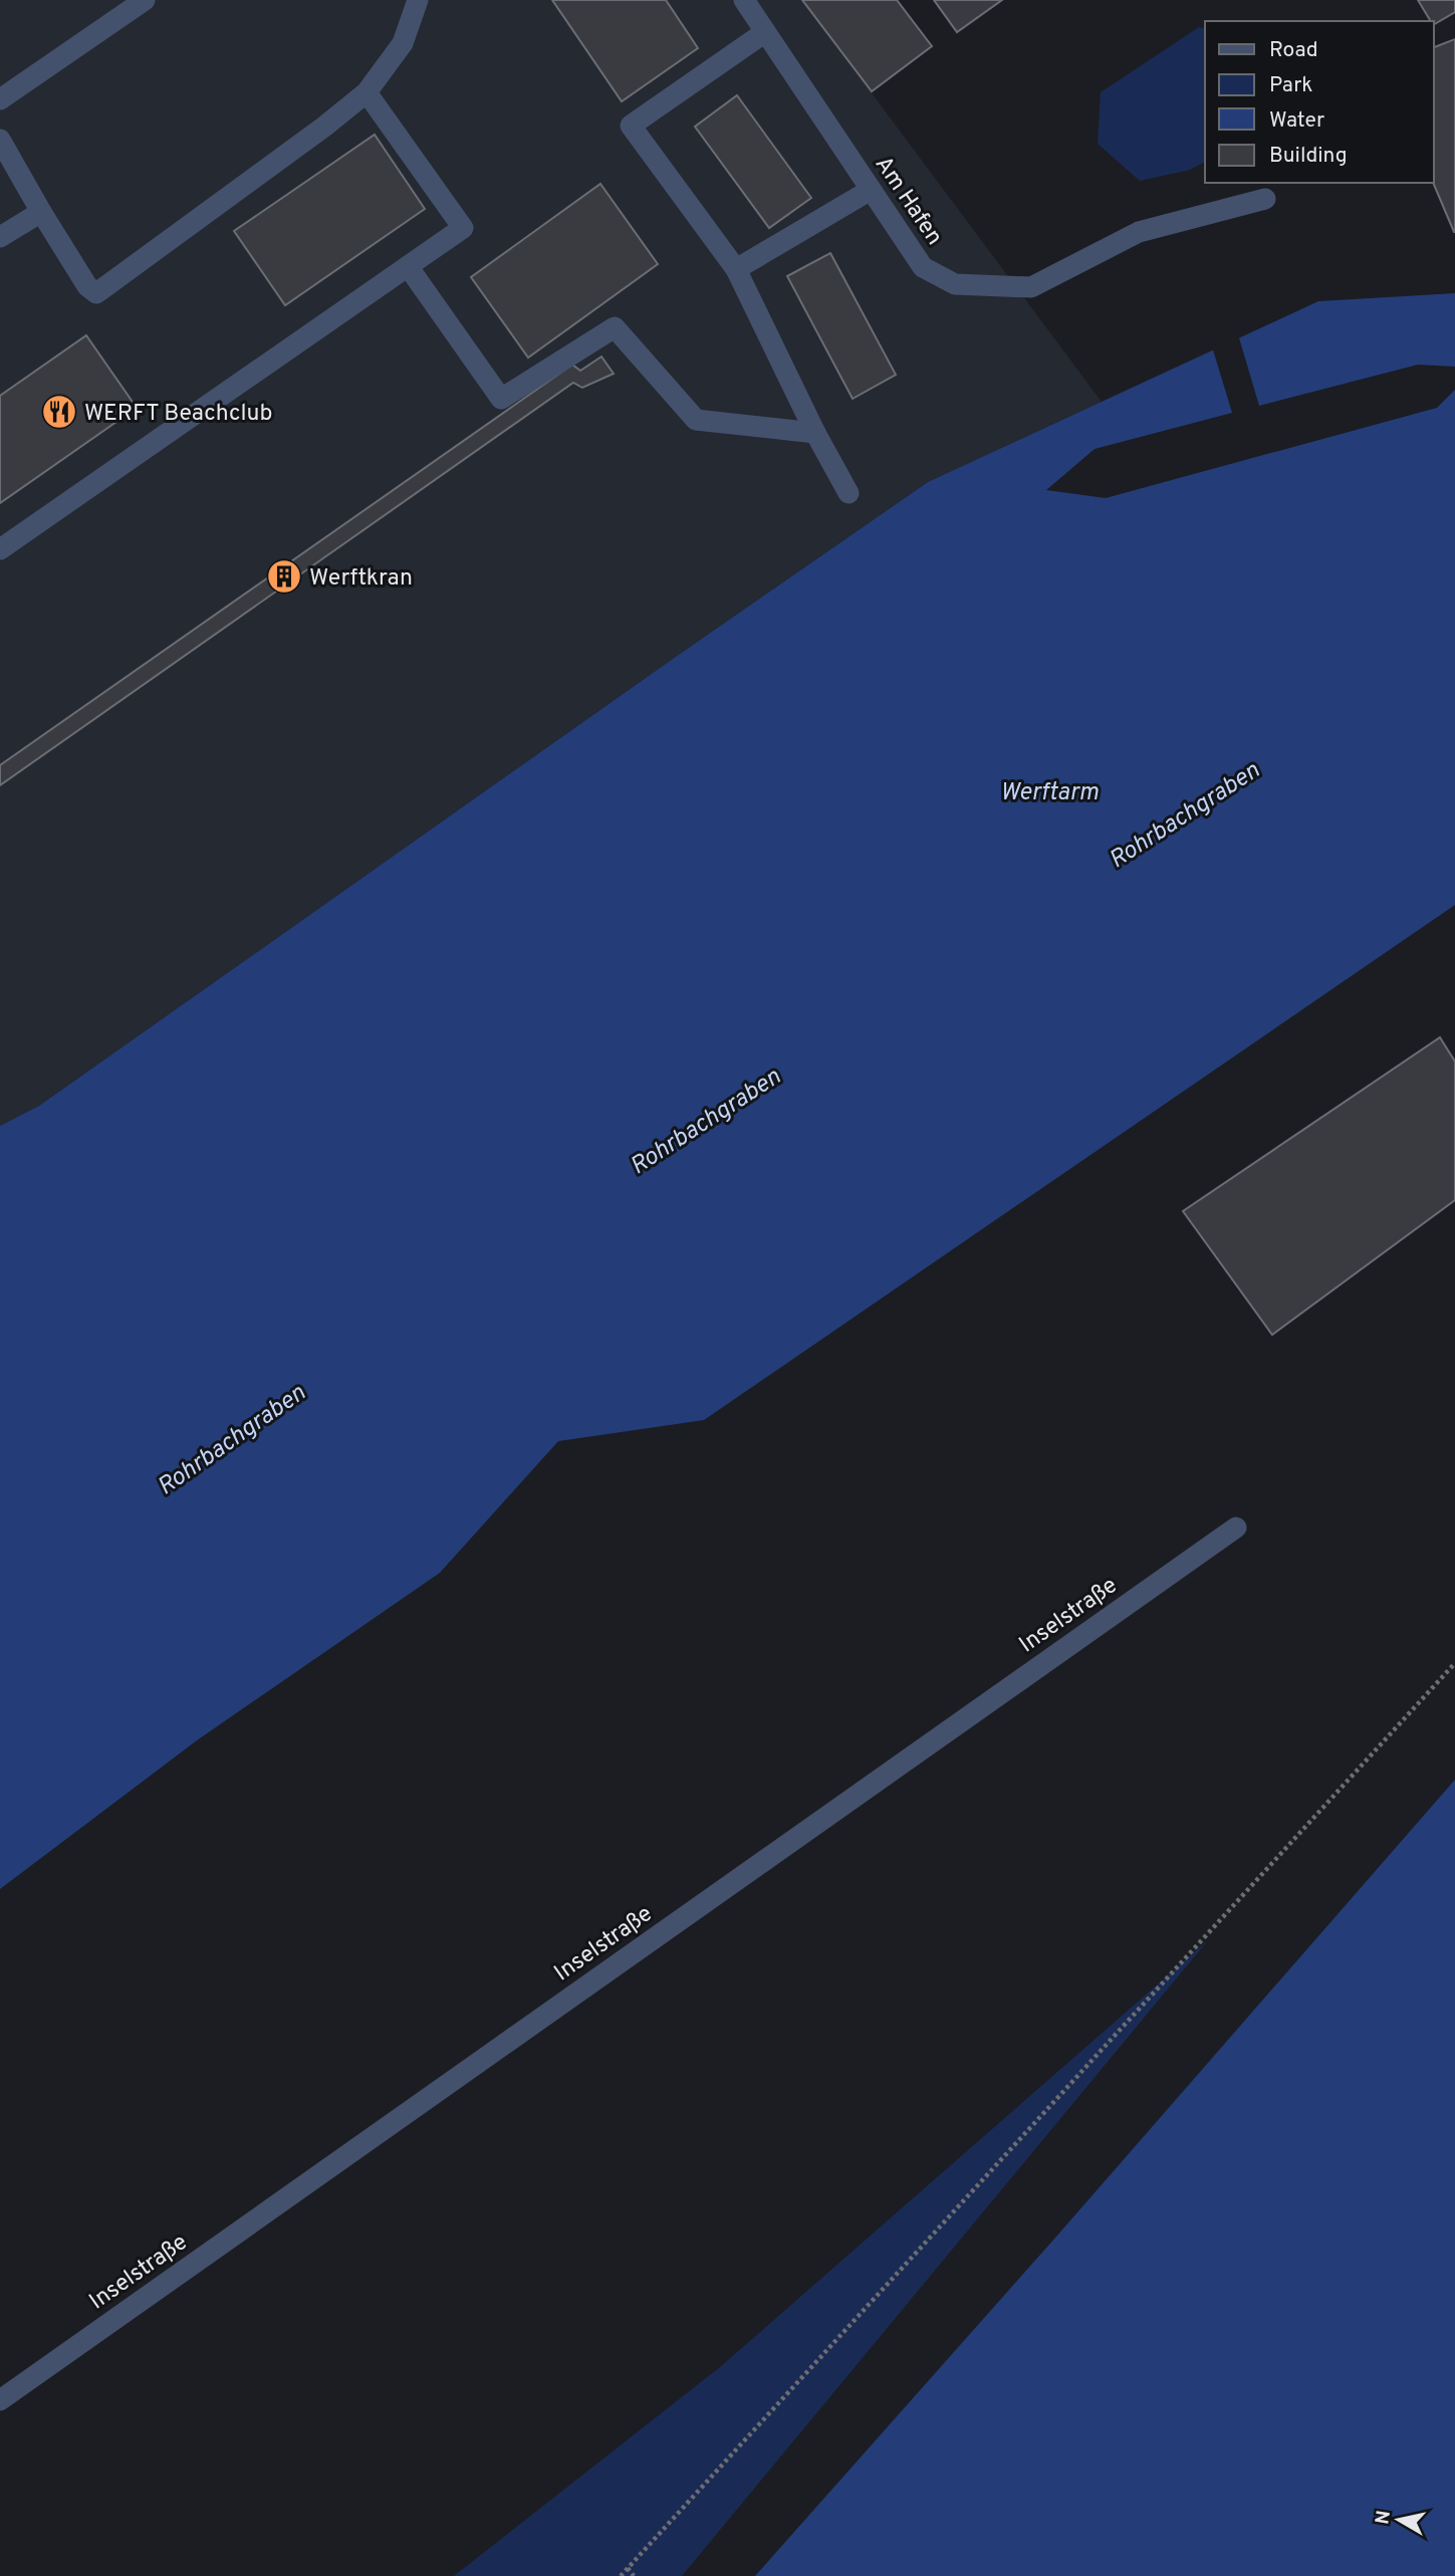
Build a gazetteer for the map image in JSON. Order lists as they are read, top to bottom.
{
  "streets": {
    "street": ["Am Hafen", "Inselstraße"]
  },
  "water": ["Werftarm", "Rohrbachgraben"],
  "places": {
    "restaurant": ["WERFT Beachclub"],
    "building": ["Werftkran"]
  },
  "legend": [
    "Road",
    "Park",
    "Water",
    "Building"
  ],
  "north": "left"
}
